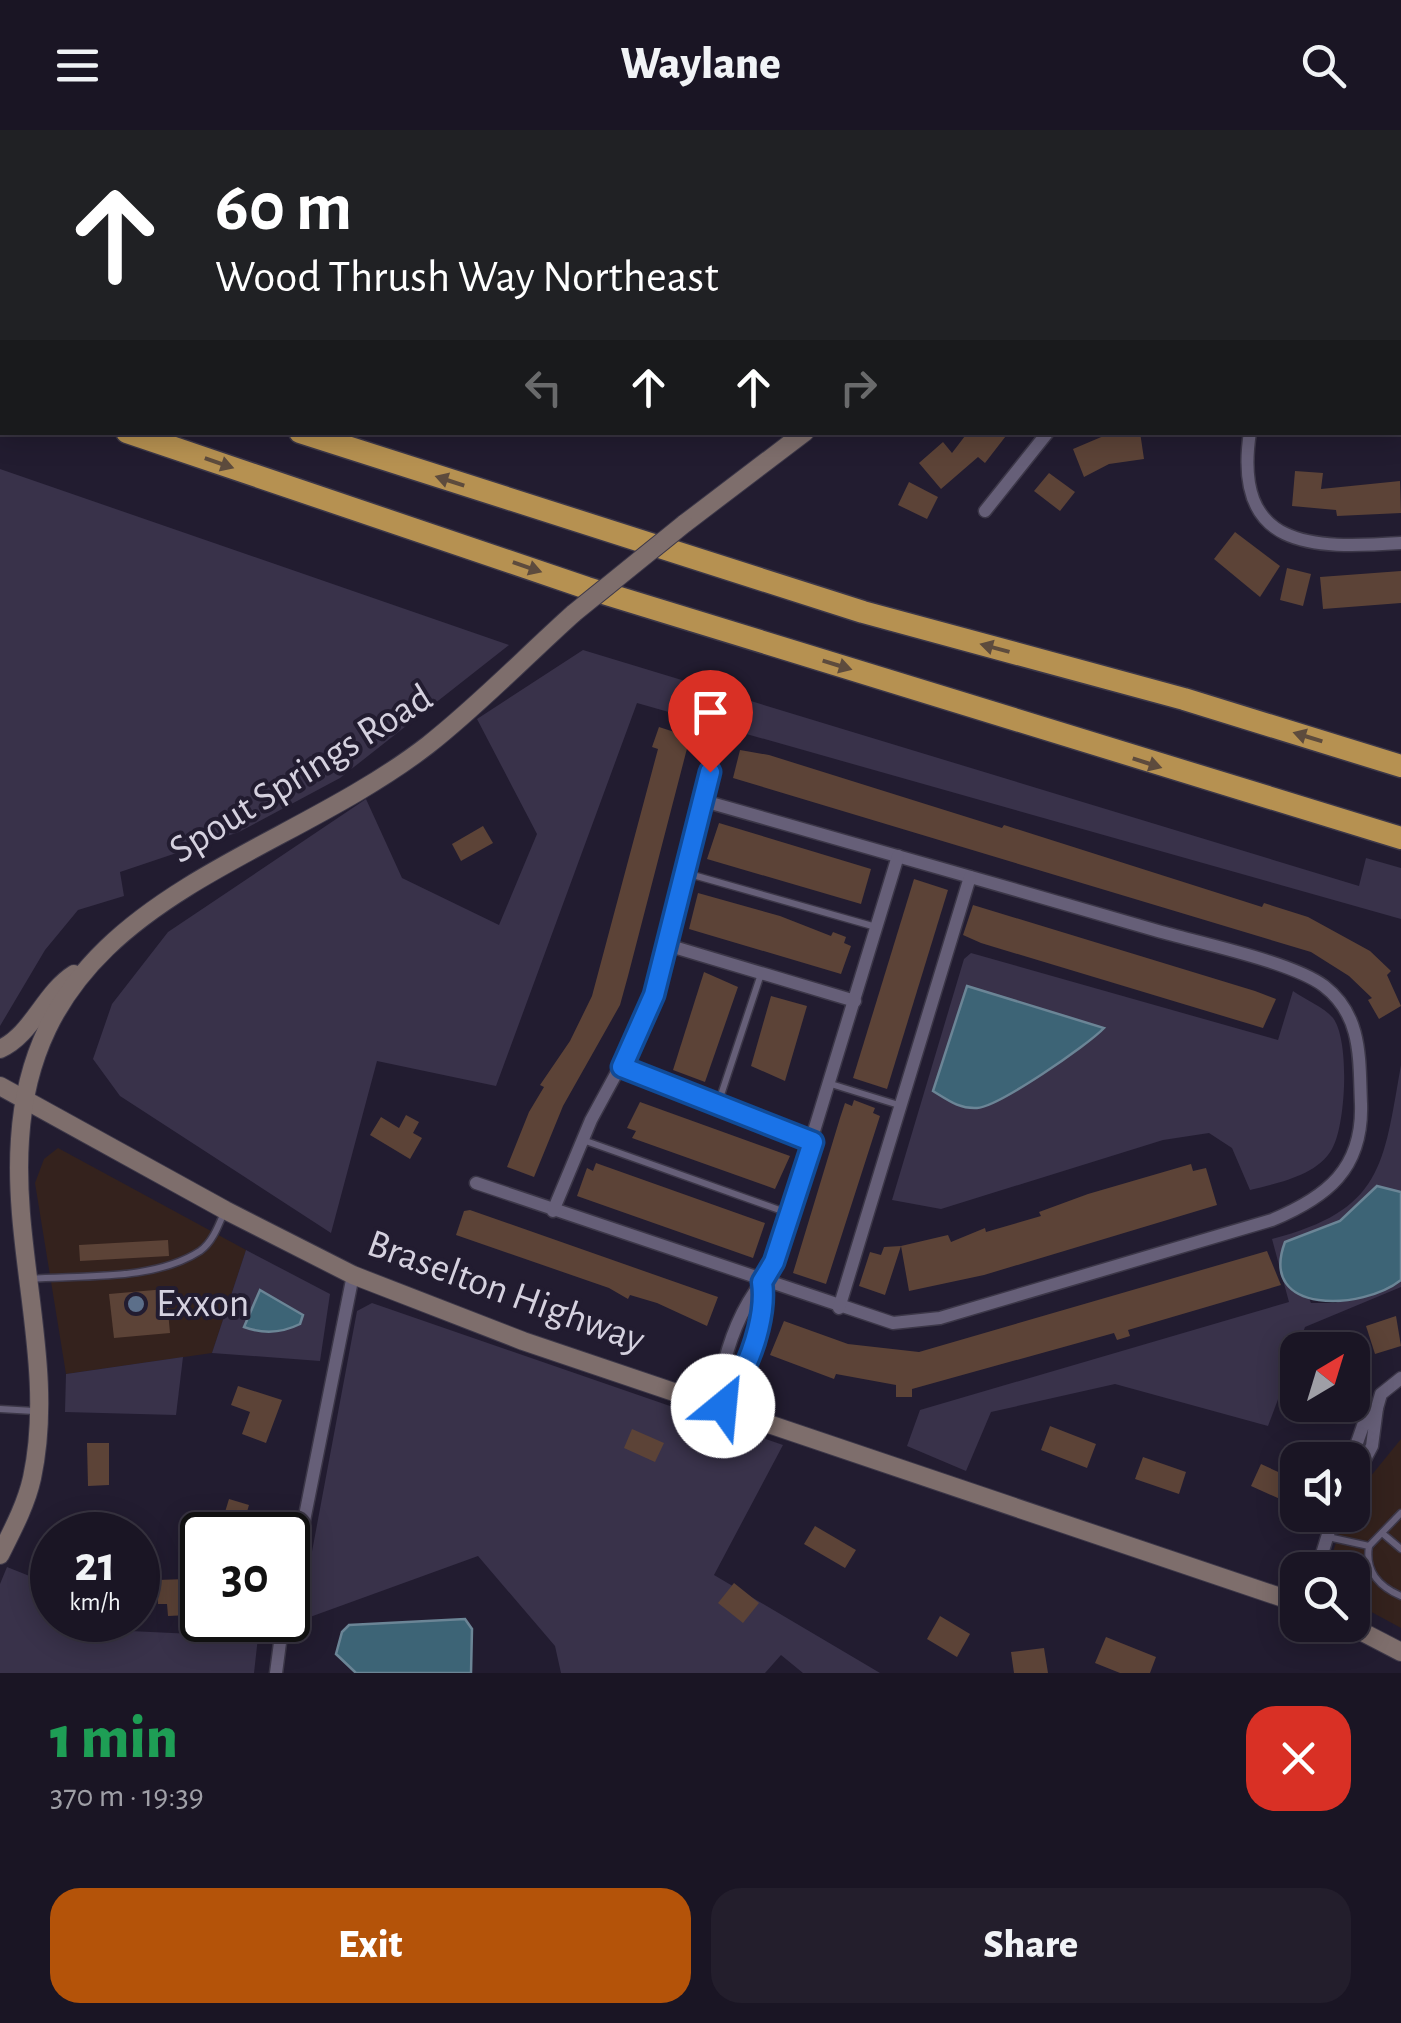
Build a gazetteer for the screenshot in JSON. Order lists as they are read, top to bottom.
{
  "streets": {
    "main road": ["Spout Springs Road", "Braselton Highway"]
  },
  "crossings": [
    ["Spout Springs Road", "Braselton Highway"]
  ],
  "places": ["Exxon"],
  "north": "top right",
  "page": {
    "header": "Waylane",
    "turn": ["60 m", "Wood Thrush Way Northeast"],
    "speed": "21 km/h",
    "limit": "30",
    "heading": ["1 min", "370 m · 19:39"],
    "buttons": ["Exit", "Share"]
  }
}
